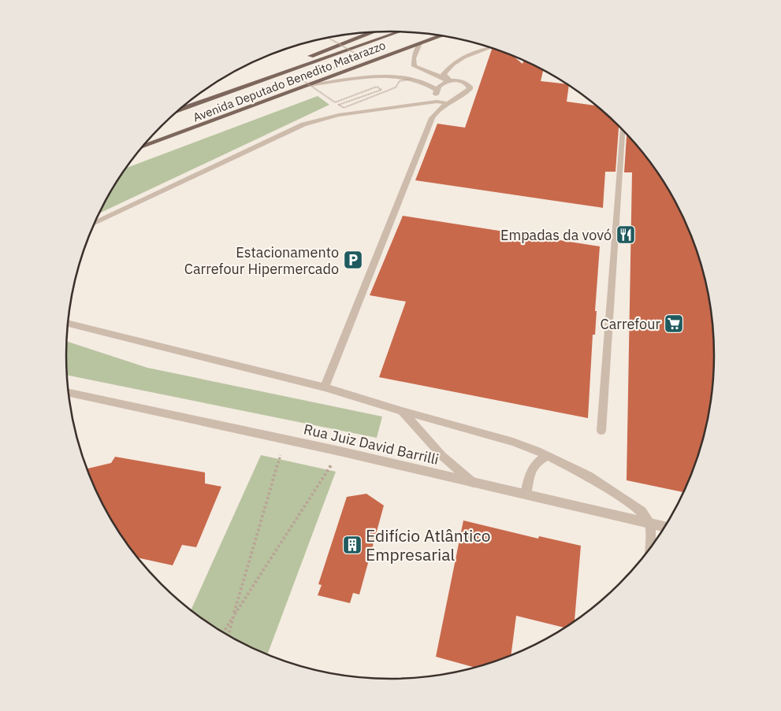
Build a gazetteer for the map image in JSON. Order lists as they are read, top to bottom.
{
  "streets": {
    "main road": ["Avenida Deputado Benedito Matarazzo"],
    "street": ["Rua Juiz David Barrilli"]
  },
  "places": {
    "restaurant": ["Empadas da vovó"],
    "parking": ["Estacionamento Carrefour Hipermercado"],
    "supermarket": ["Carrefour"],
    "building": ["Edifício Atlântico Empresarial"]
  }
}
